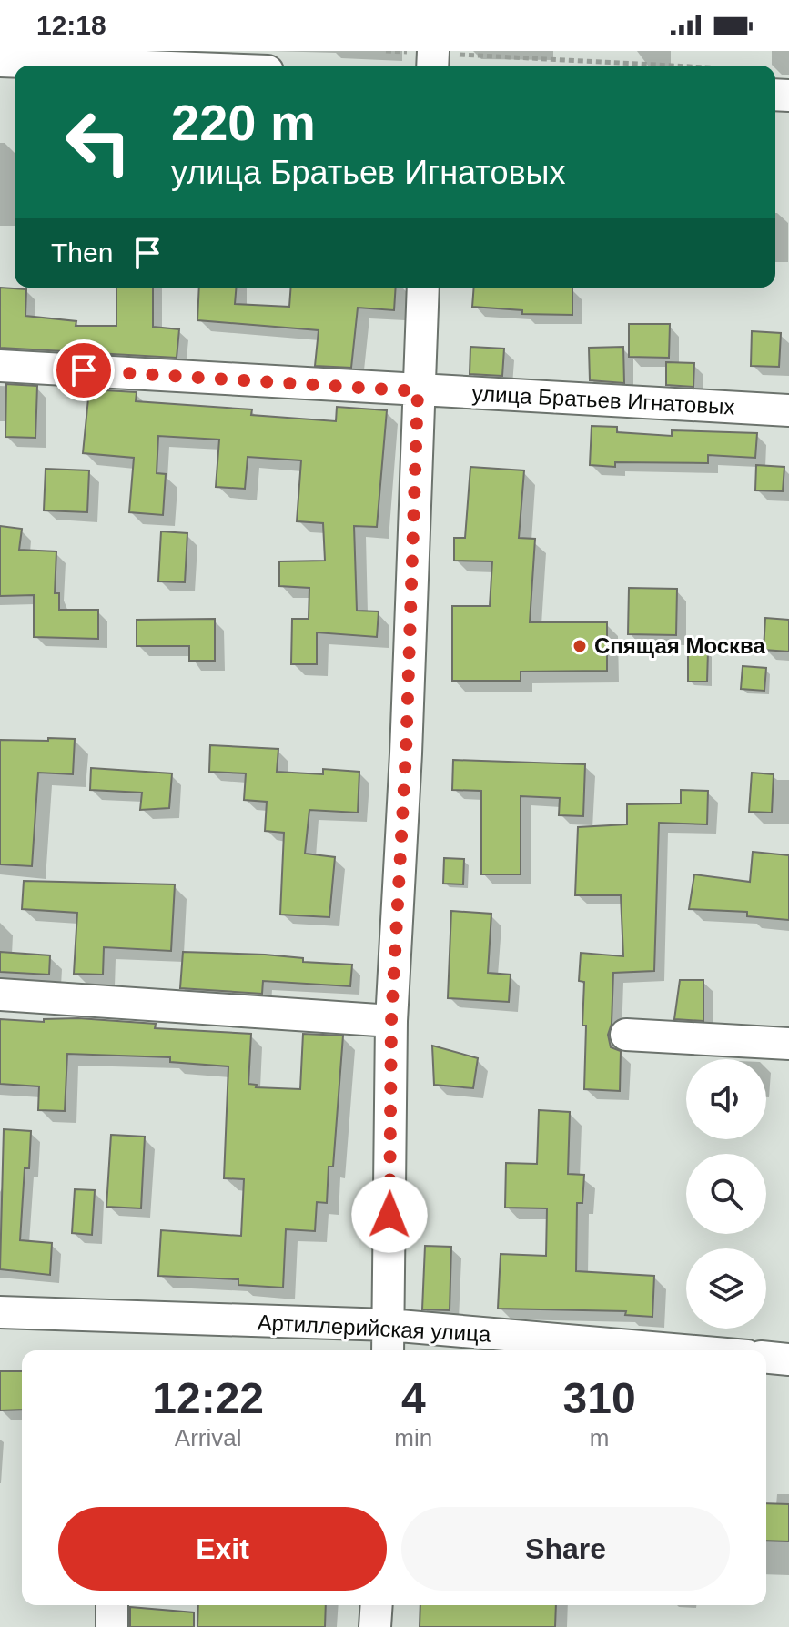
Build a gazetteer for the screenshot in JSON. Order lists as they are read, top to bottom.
{
  "streets": {
    "street": ["улица Братьев Игнатовых", "Артиллерийская улица"]
  },
  "places": ["Спящая Москва"],
  "page": {
    "status": "12:18",
    "turn": ["220 m", "улица Братьев Игнатовых"],
    "then": "Then",
    "eta": [
      "12:22",
      "Arrival",
      "4",
      "min",
      "310",
      "m"
    ],
    "buttons": ["Exit", "Share"]
  }
}
